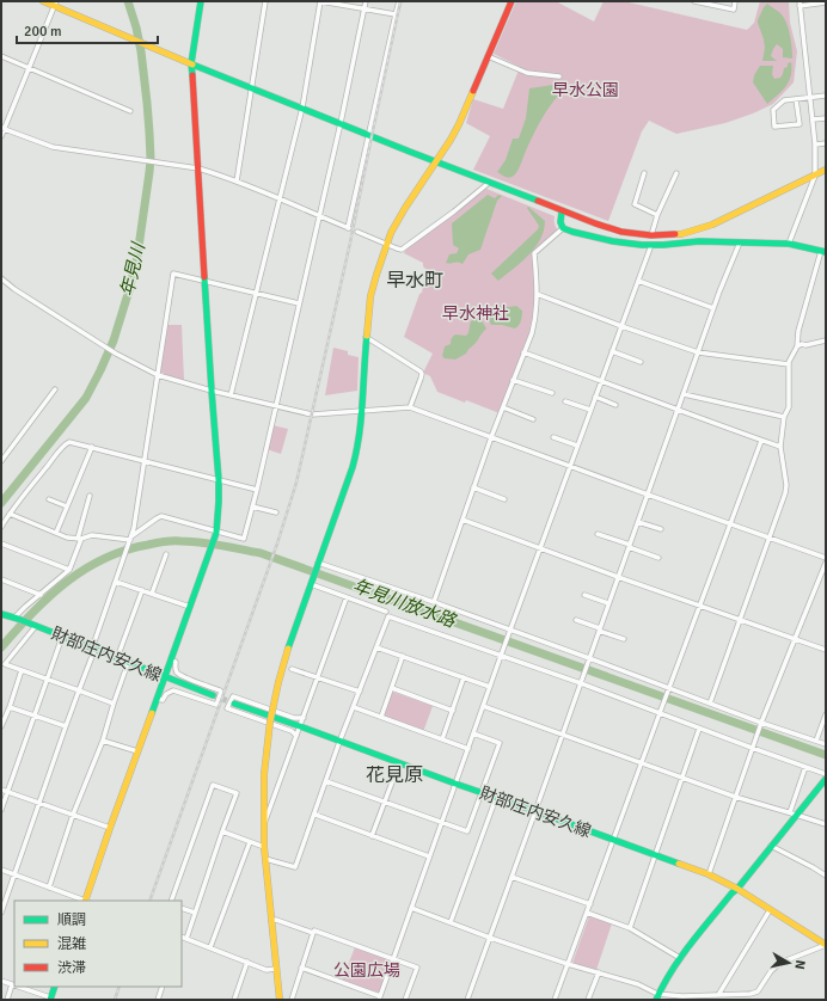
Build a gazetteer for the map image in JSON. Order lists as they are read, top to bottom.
{
  "streets": {
    "street": ["財部庄内安久線"]
  },
  "districts": ["早水町", "花見原"],
  "water": ["年見川", "年見川放水路"],
  "parks": ["早水公園", "早水神社", "公園広場"],
  "legend": ["順調", "混雑", "渋滞"],
  "scale_bar": "200 m",
  "north": "right"
}
